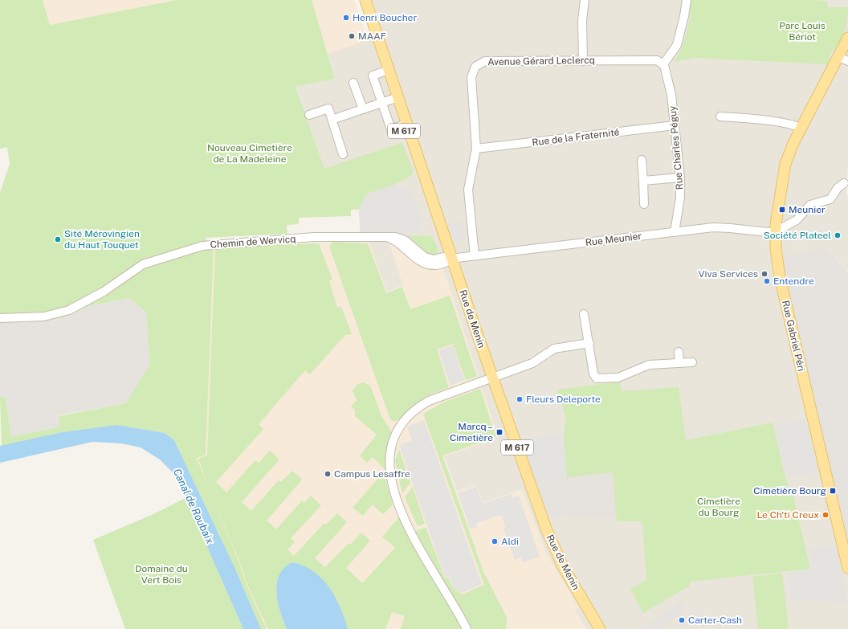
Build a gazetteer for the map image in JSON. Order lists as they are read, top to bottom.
{
  "streets": {
    "main road": ["M 617", "Rue de Menin", "Rue Gabriel Péri"],
    "street": [
      "Avenue Gérard Leclercq",
      "Rue de la Fraternité",
      "Rue Charles Péguy",
      "Rue Meunier",
      "Chemin de Wervicq"
    ]
  },
  "crossings": [
    ["Avenue Gérard Leclercq", "Rue de la Fraternité"],
    ["Avenue Gérard Leclercq", "Rue Charles Péguy"],
    ["Avenue Gérard Leclercq", "Rue Meunier"],
    ["Rue de la Fraternité", "Rue Charles Péguy"],
    ["Rue Charles Péguy", "Rue Meunier"],
    ["Rue Meunier", "Chemin de Wervicq"],
    ["Rue Meunier", "Rue de Menin"],
    ["Rue Meunier", "Rue Gabriel Péri"],
    ["Chemin de Wervicq", "Rue de Menin"]
  ],
  "water": ["Canal de Roubaix"],
  "parks": [
    "Parc Louis Bériot",
    "Nouveau Cimetière de La Madeleine",
    "Cimetière du Bourg",
    "Domaine du Vert Bois"
  ],
  "places": {
    "other": [
      "Henri Boucher",
      "MAAF",
      "Société Plateel",
      "Sité Mérovingien du Haut Touquet",
      "Viva Services",
      "Entendre",
      "Fleurs Deleporte",
      "Campus Lesaffre",
      "Le Ch'ti Creux",
      "Aldi",
      "Carter-Cash"
    ],
    "transit": ["Meunier", "Marcq – Cimetière", "Cimetière Bourg"]
  }
}
